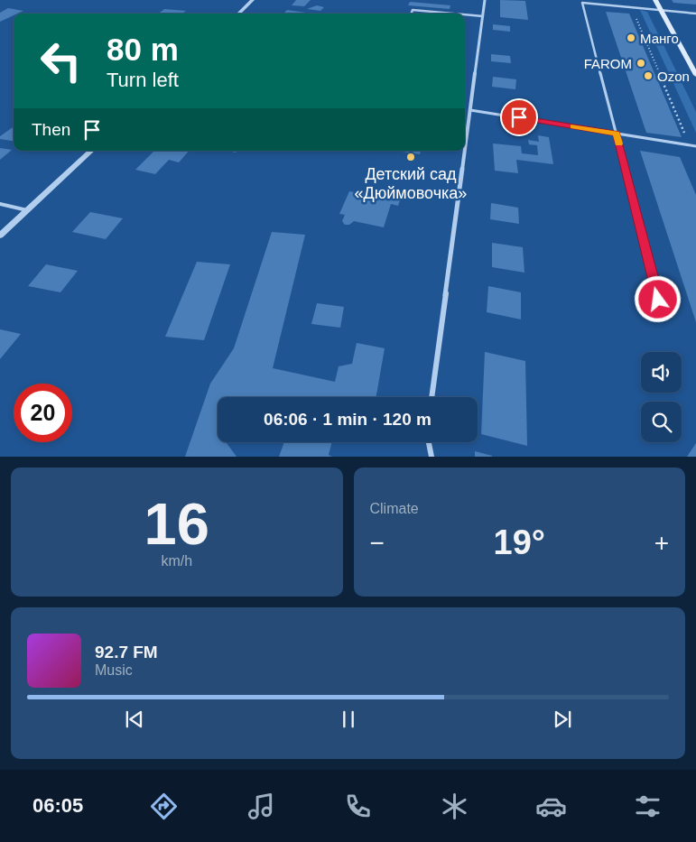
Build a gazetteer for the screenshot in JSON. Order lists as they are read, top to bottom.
{
  "places": [
    "Манго",
    "FAROM",
    "Ozon",
    "Детский сад «Дюймовочка»"
  ],
  "page": {
    "turn": ["80 m", "Turn left"],
    "then": "Then",
    "limit": "20",
    "trip": "06:06 · 1 min · 120 m",
    "tile": [
      ["16", "km/h"],
      "Climate"
    ],
    "heat": ["−", "19°", "+"],
    "song": ["92.7 FM", "Music"],
    "tabs": "06:05"
  }
}
